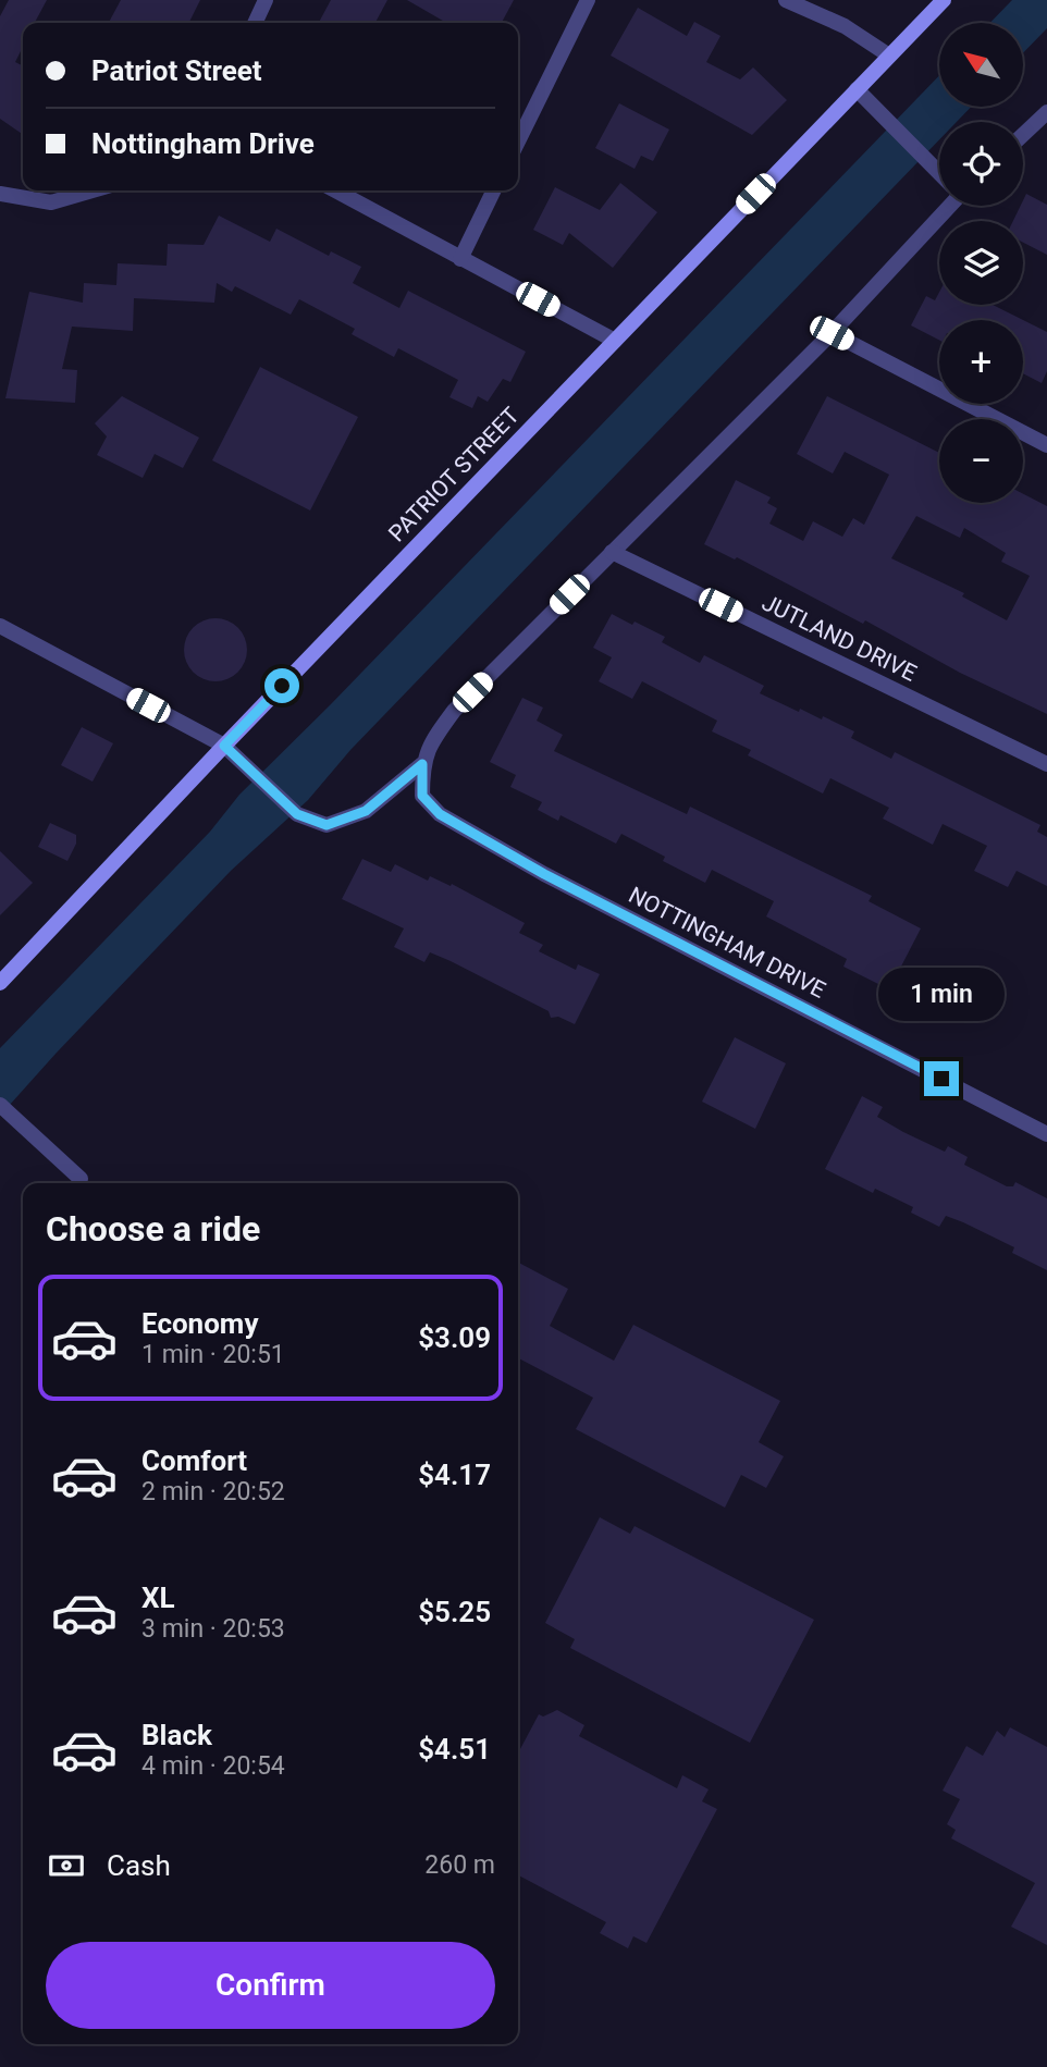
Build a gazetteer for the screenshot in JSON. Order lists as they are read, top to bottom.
{
  "streets": {
    "main road": ["PATRIOT STREET"],
    "street": ["JUTLAND DRIVE", "NOTTINGHAM DRIVE"]
  },
  "north": "top left",
  "page": {
    "map_buttons": ["+", "−"],
    "banner": ["Patriot Street", "Nottingham Drive"],
    "bubble": "1 min",
    "heading": "Choose a ride",
    "list": [
      {
        "name": "Economy",
        "note": "1 min · 20:51",
        "value": "$3.09"
      },
      {
        "name": "Comfort",
        "note": "2 min · 20:52",
        "value": "$4.17"
      },
      {
        "name": "XL",
        "note": "3 min · 20:53",
        "value": "$5.25"
      },
      {
        "name": "Black",
        "note": "4 min · 20:54",
        "value": "$4.51"
      }
    ],
    "pay": ["Cash", "260 m"],
    "buttons": "Confirm"
  }
}
